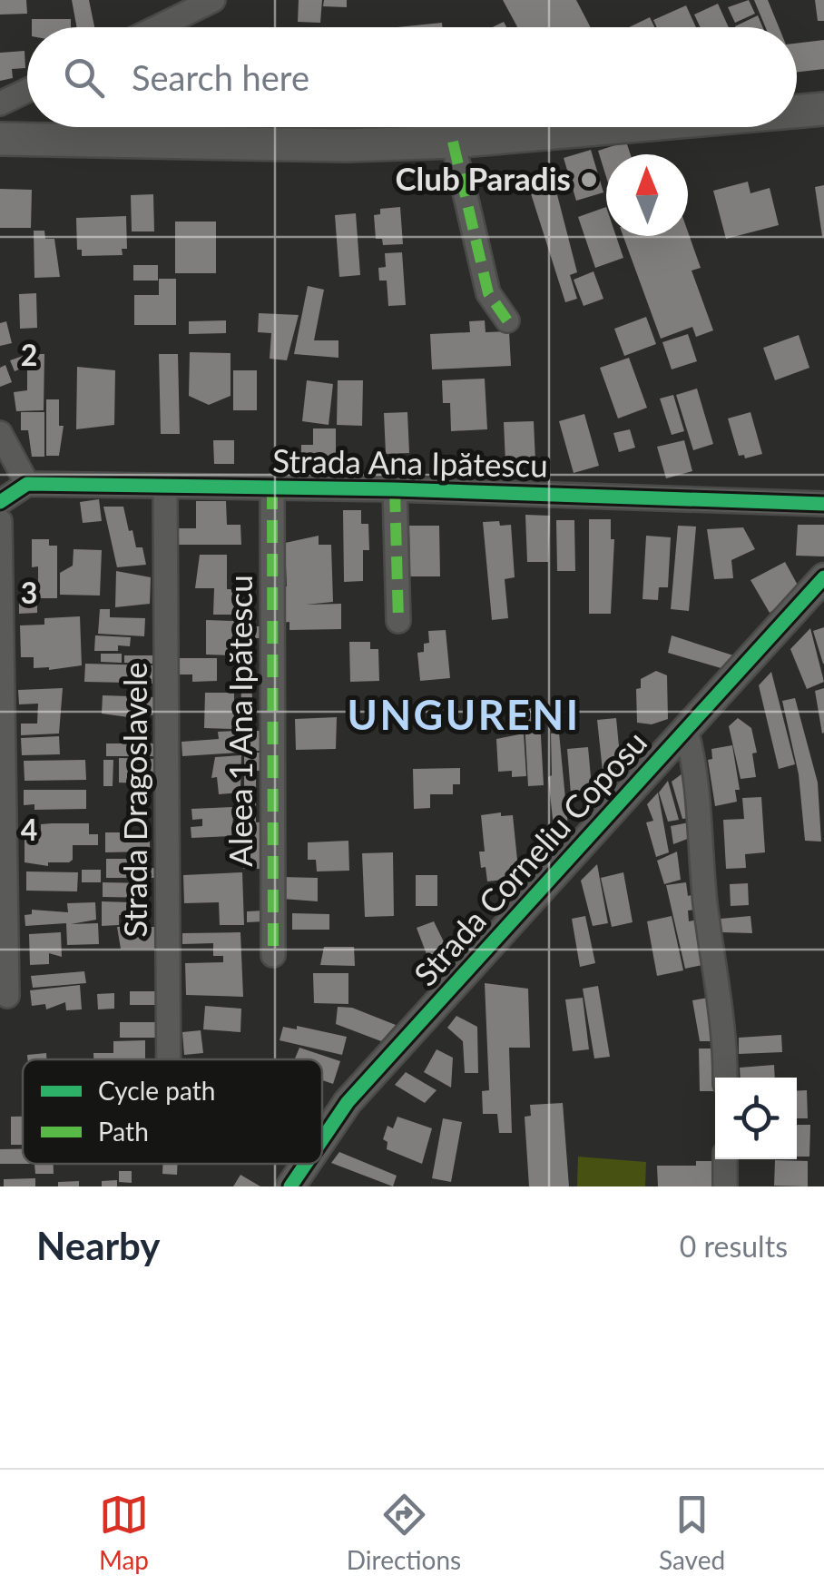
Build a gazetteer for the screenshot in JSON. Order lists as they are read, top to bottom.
{
  "streets": {
    "street": [
      "Strada Ana Ipătescu",
      "Aleea 1 Ana Ipătescu",
      "Strada Dragoslavele",
      "Strada Corneliu Coposu"
    ]
  },
  "crossings": [
    ["Strada Ana Ipătescu", "Aleea 1 Ana Ipătescu"],
    ["Strada Ana Ipătescu", "Strada Dragoslavele"]
  ],
  "districts": ["UNGURENI"],
  "places": ["Club Paradis"],
  "legend": ["Cycle path", "Path"],
  "north": "top",
  "page": {
    "search": "Search here",
    "heading": ["Nearby", "0 results"],
    "nav": ["Map", "Directions", "Saved"]
  },
  "grid": {
    "rows": ["2", "3", "4"]
  }
}
